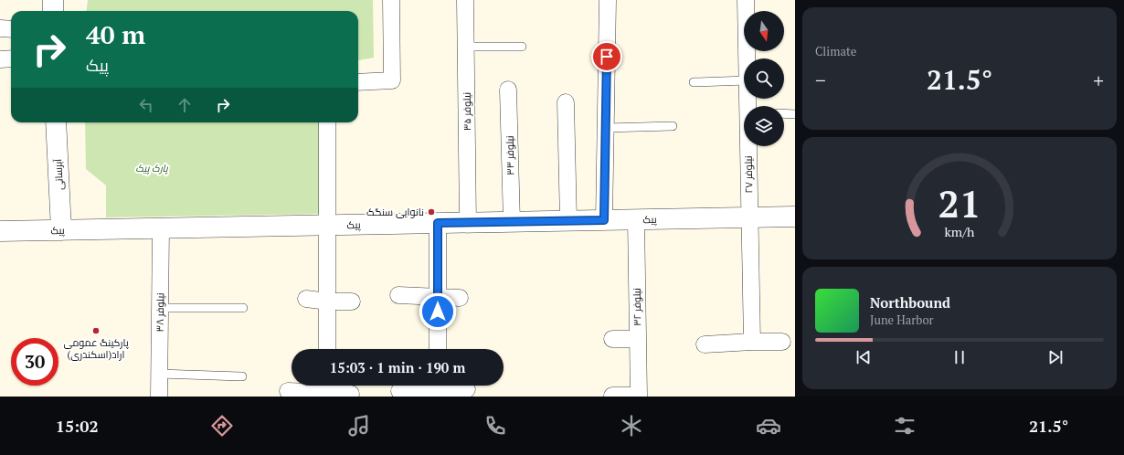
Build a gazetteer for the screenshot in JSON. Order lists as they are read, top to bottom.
{
  "streets": {
    "street": [
      "نیلوفر ۳۵",
      "نیلوفر ۳۳",
      "آبرسانی",
      "نیلوفر ۲۷",
      "پیک",
      "نیلوفر ۳۲",
      "نیلوفر ۳۸"
    ]
  },
  "crossings": [
    ["نیلوفر ۳۵", "پیک"],
    ["نیلوفر ۳۳", "پیک"],
    ["آبرسانی", "پیک"],
    ["نیلوفر ۲۷", "پیک"],
    ["پیک", "نیلوفر ۳۲"],
    ["پیک", "نیلوفر ۳۸"]
  ],
  "parks": ["پارک پیک"],
  "places": ["نانوایی سنگک", "پارکینگ عمومی اراد(اسکندری)"],
  "north": "bottom",
  "page": {
    "tile": "Climate",
    "turn": ["40 m", "پیک"],
    "heat": ["−", "21.5°", "+"],
    "song": ["Northbound", "June Harbor"],
    "limit": "30",
    "trip": "15:03 · 1 min · 190 m",
    "tabs": ["15:02", "21.5°"],
    "gauge": ["21", "km/h"]
  }
}
